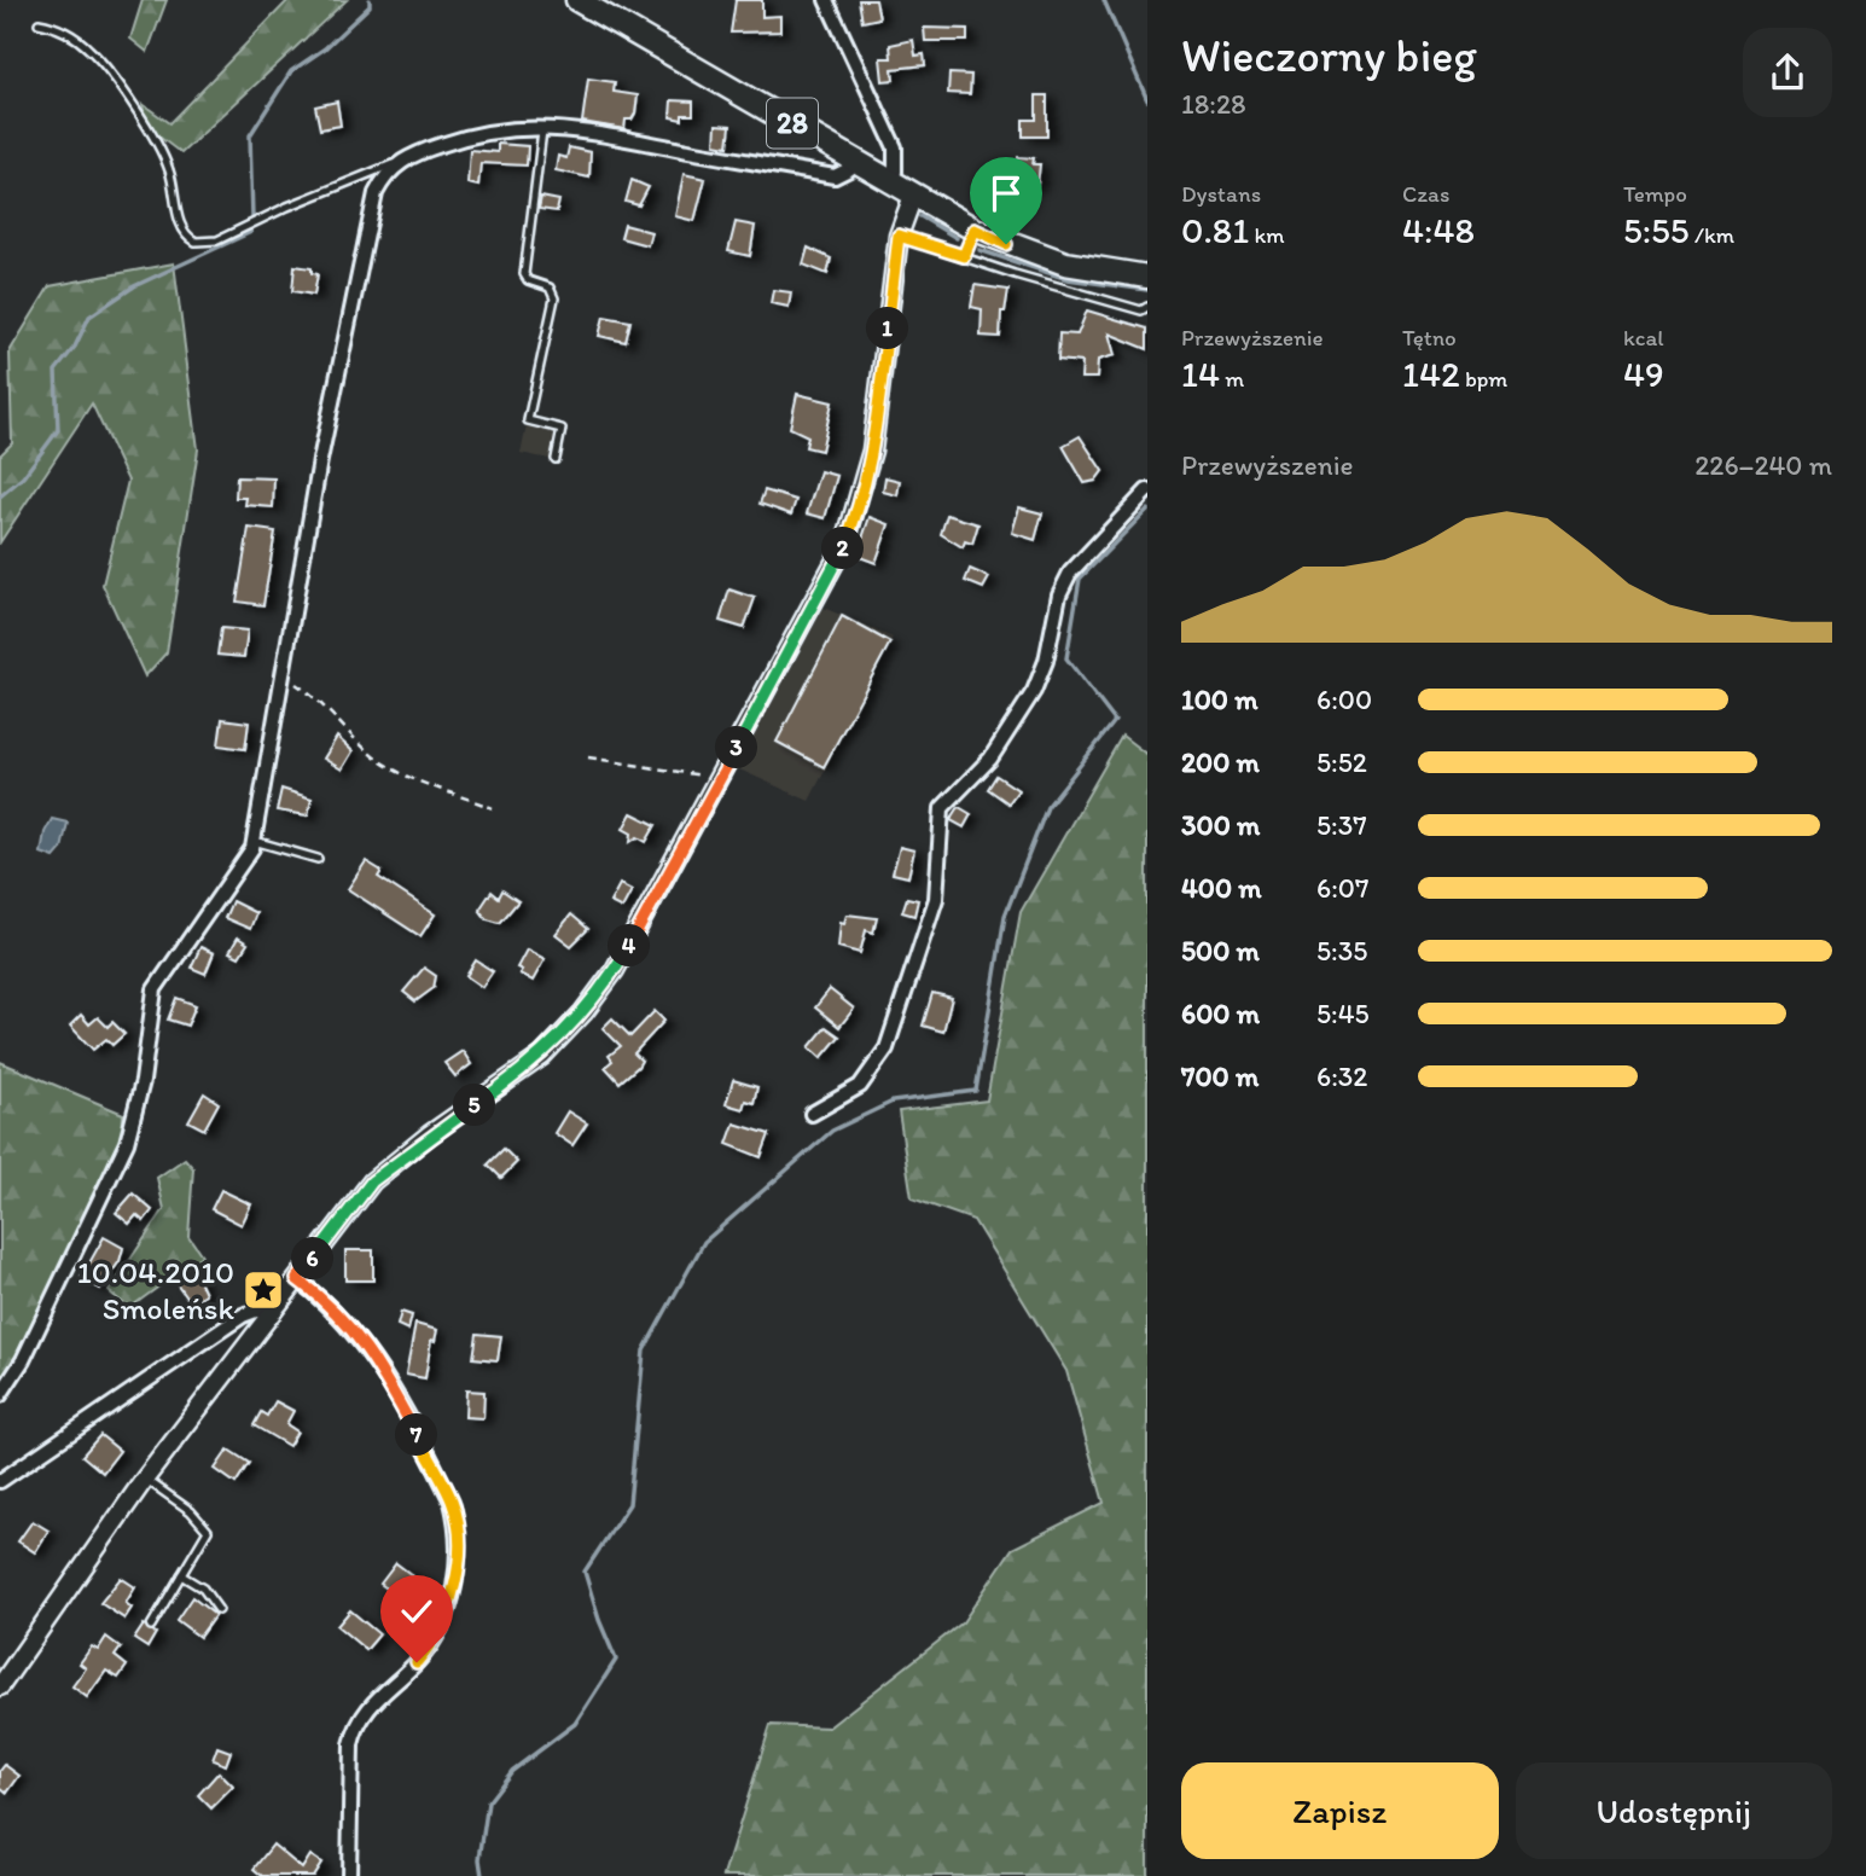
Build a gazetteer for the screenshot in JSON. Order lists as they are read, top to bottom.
{
  "streets": {
    "main road": ["28"]
  },
  "places": {
    "place": ["10.04.2010 Smoleńsk"]
  },
  "page": {
    "heading": ["Wieczorny bieg", "18:28"],
    "stats": [
      ["Dystans", "0.81 km"],
      ["Czas", "4:48"],
      ["Tempo", "5:55 /km"],
      ["Przewyższenie", "14 m"],
      ["Tętno", "142 bpm"],
      ["kcal", "49"]
    ],
    "pins": [
      "1",
      "2",
      "3",
      "4",
      "5",
      "6",
      "7"
    ],
    "chart": ["Przewyższenie", "226–240 m"],
    "list": [
      {
        "name": "100 m",
        "note": "6:00"
      },
      {
        "name": "200 m",
        "note": "5:52"
      },
      {
        "name": "300 m",
        "note": "5:37"
      },
      {
        "name": "400 m",
        "note": "6:07"
      },
      {
        "name": "500 m",
        "note": "5:35"
      },
      {
        "name": "600 m",
        "note": "5:45"
      },
      {
        "name": "700 m",
        "note": "6:32"
      }
    ],
    "buttons": ["Zapisz", "Udostępnij"]
  }
}
